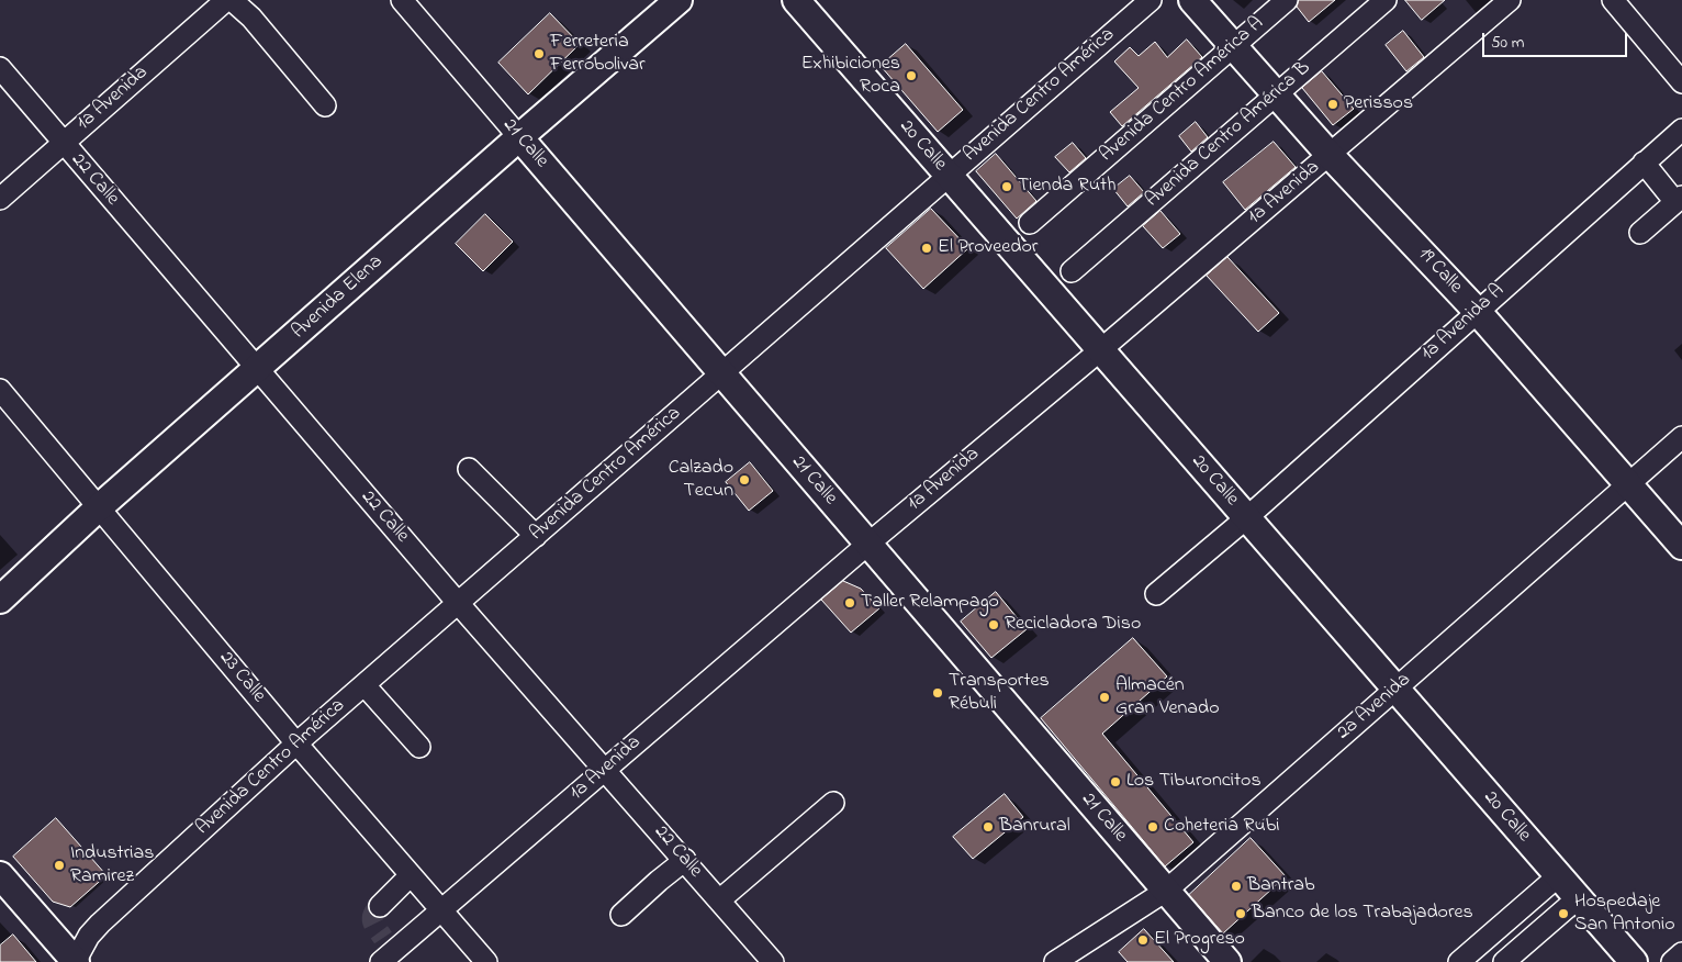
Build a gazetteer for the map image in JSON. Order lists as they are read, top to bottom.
{
  "streets": {
    "main road": [
      "21 Calle",
      "20 Calle",
      "19 Calle",
      "Avenida Elena"
    ],
    "street": [
      "Avenida Centro América A",
      "Avenida Centro América",
      "1a Avenida",
      "Avenida Centro América B",
      "22 Calle",
      "1a Avenida A",
      "23 Calle",
      "2a Avenida"
    ]
  },
  "crossings": [
    ["Avenida Centro América A", "19 Calle"],
    ["Avenida Centro América", "21 Calle"],
    ["Avenida Centro América", "20 Calle"],
    ["Avenida Centro América", "22 Calle"],
    ["Avenida Centro América", "23 Calle"],
    ["1a Avenida", "21 Calle"],
    ["1a Avenida", "20 Calle"],
    ["1a Avenida", "22 Calle"],
    ["1a Avenida", "19 Calle"],
    ["1a Avenida", "23 Calle"],
    ["Avenida Centro América B", "19 Calle"],
    ["21 Calle", "Avenida Elena"],
    ["21 Calle", "2a Avenida"],
    ["20 Calle", "1a Avenida A"],
    ["20 Calle", "2a Avenida"],
    ["22 Calle", "Avenida Elena"],
    ["19 Calle", "1a Avenida A"],
    ["19 Calle", "2a Avenida"],
    ["Avenida Elena", "23 Calle"]
  ],
  "places": [
    "Ferreteria Ferrobolivar",
    "Exhibiciones Roca",
    "Perissos",
    "Tienda Ruth",
    "El Proveedor",
    "Calzado Tecun",
    "Taller Relampago",
    "Recicladora Diso",
    "Transportes Rébuli",
    "Almacén Gran Venado",
    "Los Tiburoncitos",
    "Banrural",
    "Coheteria Rubi",
    "Industrias Ramirez",
    "Bantrab",
    "Banco de los Trabajadores",
    "Hospedaje San Antonio",
    "El Progreso"
  ],
  "scale_bar": "50 m"
}
